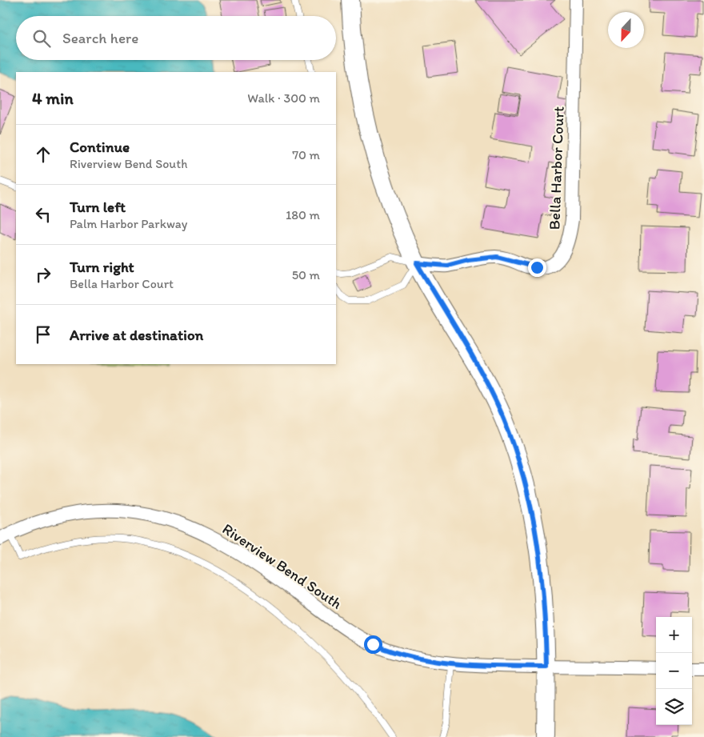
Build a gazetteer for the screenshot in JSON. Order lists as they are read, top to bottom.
{
  "streets": {
    "street": ["Bella Harbor Court", "Riverview Bend South"]
  },
  "north": "bottom",
  "page": {
    "search": "Search here",
    "heading": ["4 min", "Walk · 300 m"],
    "list": [
      ["Continue", "Riverview Bend South", "70 m"],
      ["Turn left", "Palm Harbor Parkway", "180 m"],
      ["Turn right", "Bella Harbor Court", "50 m"],
      "Arrive at destination"
    ],
    "map_buttons": ["+", "−"]
  }
}
